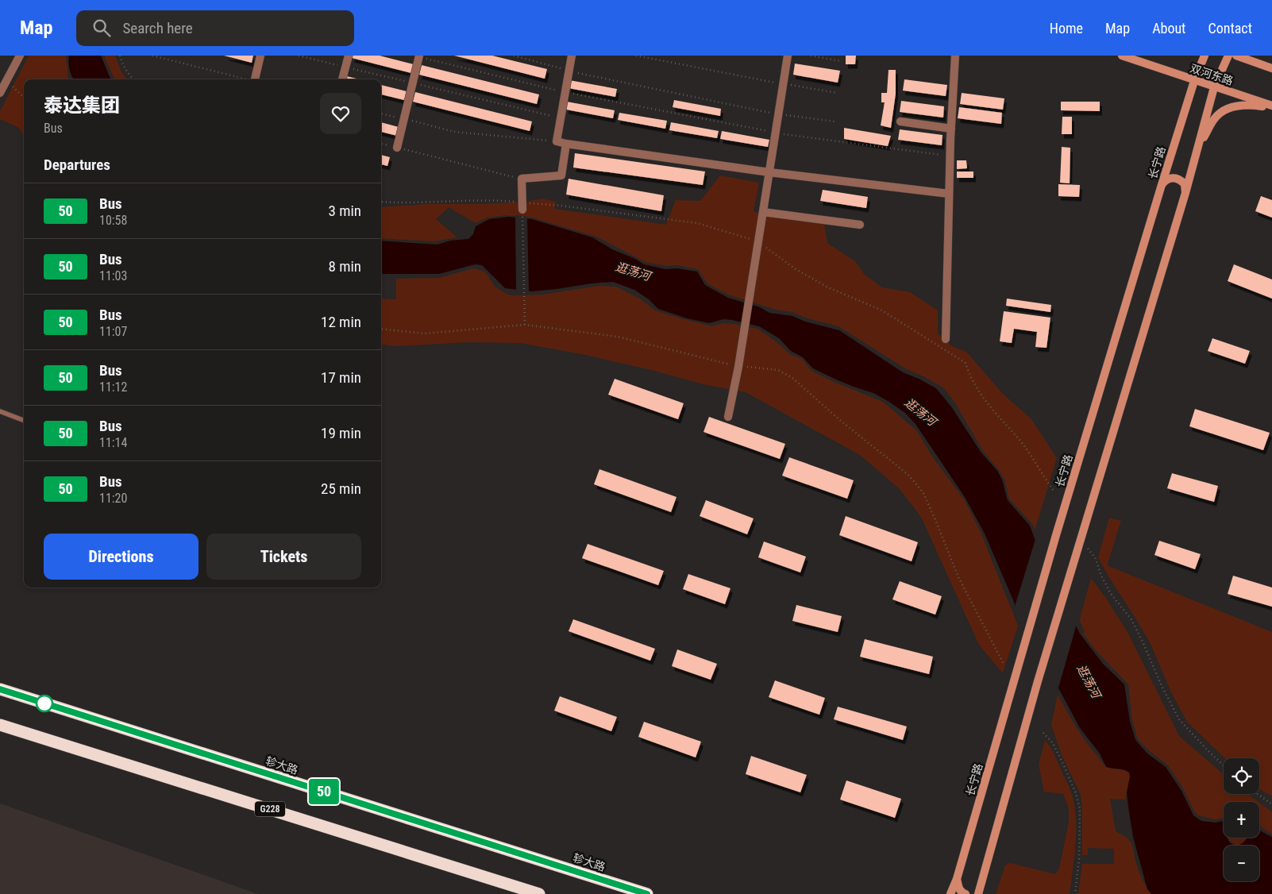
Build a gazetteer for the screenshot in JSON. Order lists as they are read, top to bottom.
{
  "streets": {
    "highway": ["轸大路", "G228"],
    "street": ["双河东路", "长宁路"]
  },
  "crossings": [
    ["双河东路", "长宁路"]
  ],
  "water": ["逛荡河"],
  "lines": ["bus line 50"],
  "page": {
    "header": "Map",
    "search": "Search here",
    "nav": [
      "Home",
      "Map",
      "About",
      "Contact"
    ],
    "on_map": "50",
    "heading": [
      ["泰达集团", "Bus"],
      "Departures"
    ],
    "list": [
      {
        "mark": "50",
        "name": "Bus",
        "note": "10:58",
        "value": "3 min"
      },
      {
        "mark": "50",
        "name": "Bus",
        "note": "11:03",
        "value": "8 min"
      },
      {
        "mark": "50",
        "name": "Bus",
        "note": "11:07",
        "value": "12 min"
      },
      {
        "mark": "50",
        "name": "Bus",
        "note": "11:12",
        "value": "17 min"
      },
      {
        "mark": "50",
        "name": "Bus",
        "note": "11:14",
        "value": "19 min"
      },
      {
        "mark": "50",
        "name": "Bus",
        "note": "11:20",
        "value": "25 min"
      }
    ],
    "buttons": ["Directions", "Tickets"],
    "map_buttons": ["+", "−"]
  }
}
